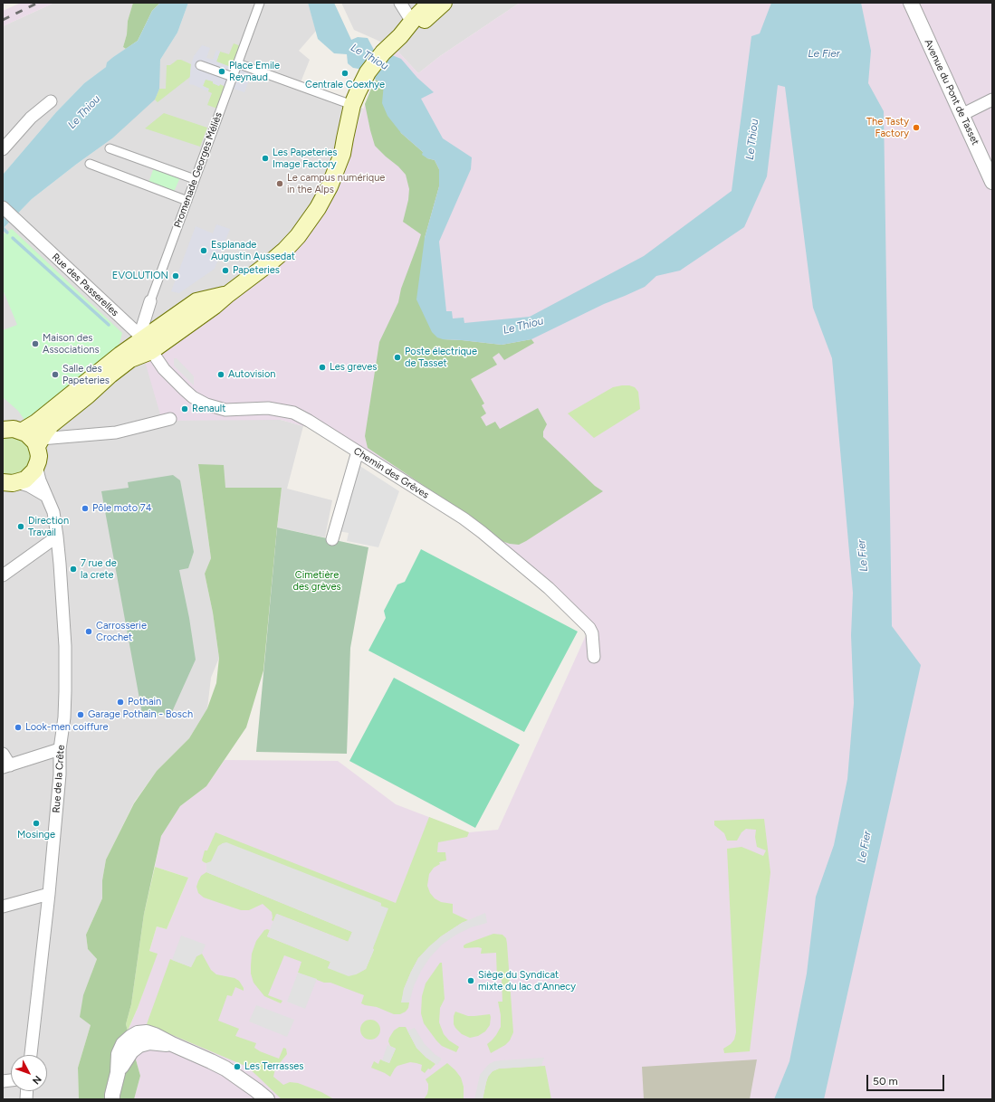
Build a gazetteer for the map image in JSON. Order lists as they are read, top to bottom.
{
  "streets": {
    "street": [
      "Avenue du Pont de Tasset",
      "Promenade Georges Méliès",
      "Rue des Passerelles",
      "Chemin des Grèves",
      "Rue de la Crête"
    ]
  },
  "crossings": [
    ["Promenade Georges Méliès", "Rue des Passerelles"],
    ["Promenade Georges Méliès", "Chemin des Grèves"],
    ["Rue des Passerelles", "Chemin des Grèves"]
  ],
  "water": ["Le Fier", "Le Thiou"],
  "parks": ["Cimetière des grèves"],
  "places": [
    "Place Emile Reynaud",
    "Centrale Coexhye",
    "The Tasty Factory",
    "Les Papeteries Image Factory",
    "Le campus numérique in the Alps",
    "Esplanade Augustin Aussedat",
    "Papeteries",
    "EVOLUTION",
    "Maison des Associations",
    "Poste électrique de Tasset",
    "Les greves",
    "Salle des Papeteries",
    "Autovision",
    "Renault",
    "Pôle moto 74",
    "Direction Travail",
    "7 rue de la crete",
    "Carrosserie Crochet",
    "Pothain",
    "Garage Pothain - Bosch",
    "Look-men coiffure",
    "Mosinge",
    "Siège du Syndicat mixte du lac d'Annecy",
    "Les Terrasses"
  ],
  "scale_bar": "50 m",
  "north": "bottom right"
}
